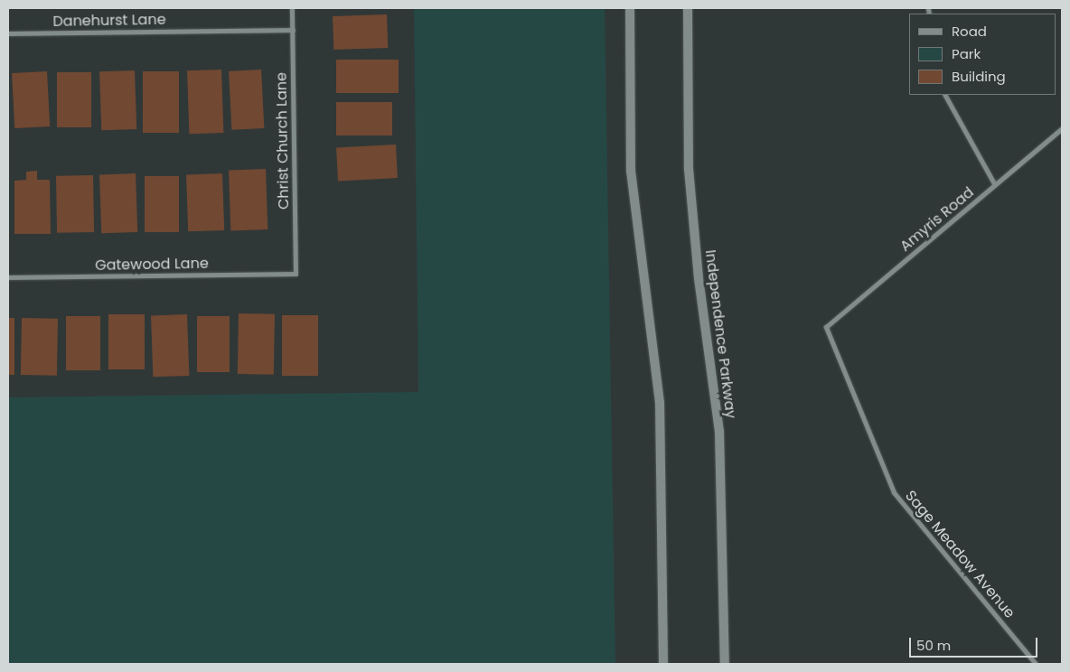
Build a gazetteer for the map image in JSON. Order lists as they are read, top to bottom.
{
  "streets": {
    "main road": ["Independence Parkway"],
    "street": [
      "Danehurst Lane",
      "Christ Church Lane",
      "Amyris Road",
      "Gatewood Lane",
      "Sage Meadow Avenue"
    ]
  },
  "crossings": [
    ["Danehurst Lane", "Christ Church Lane"],
    ["Christ Church Lane", "Gatewood Lane"],
    ["Amyris Road", "Sage Meadow Avenue"]
  ],
  "legend": ["Road", "Park", "Building"],
  "scale_bar": "50 m"
}
